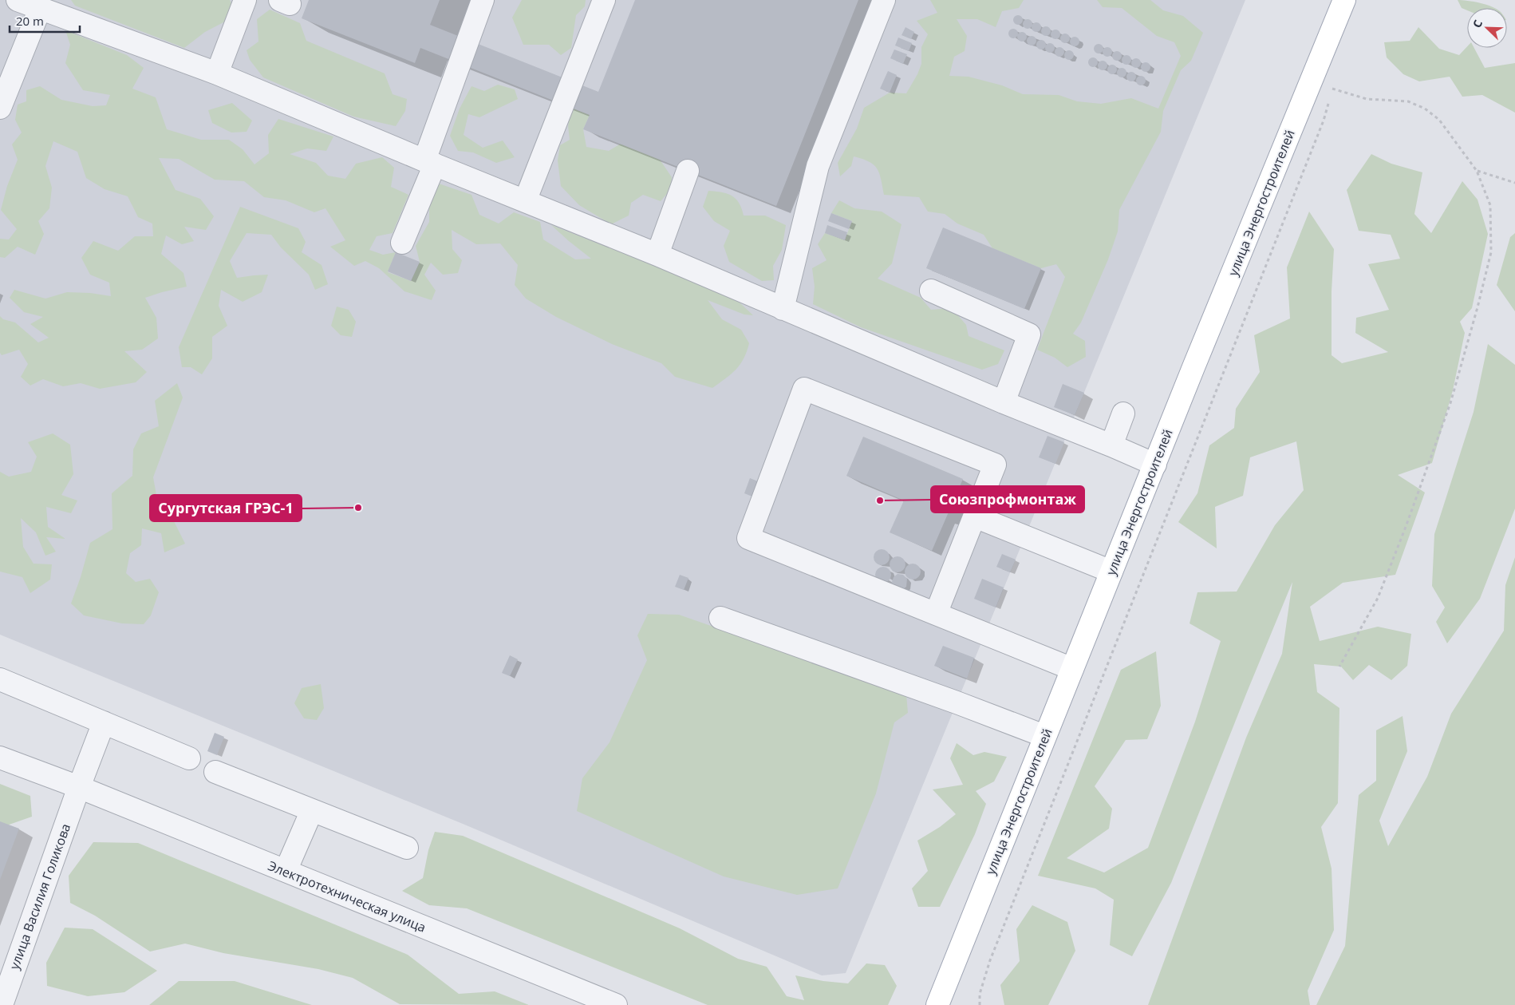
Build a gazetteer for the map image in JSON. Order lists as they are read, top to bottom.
{
  "streets": {
    "main road": ["улица Энергостроителей"],
    "street": ["улица Василия Голикова", "Электротехническая улица"]
  },
  "crossings": [
    ["улица Василия Голикова", "Электротехническая улица"]
  ],
  "places": ["Союзпрофмонтаж", "Сургутская ГРЭС-1"],
  "scale_bar": "20 m",
  "north": "top left"
}
